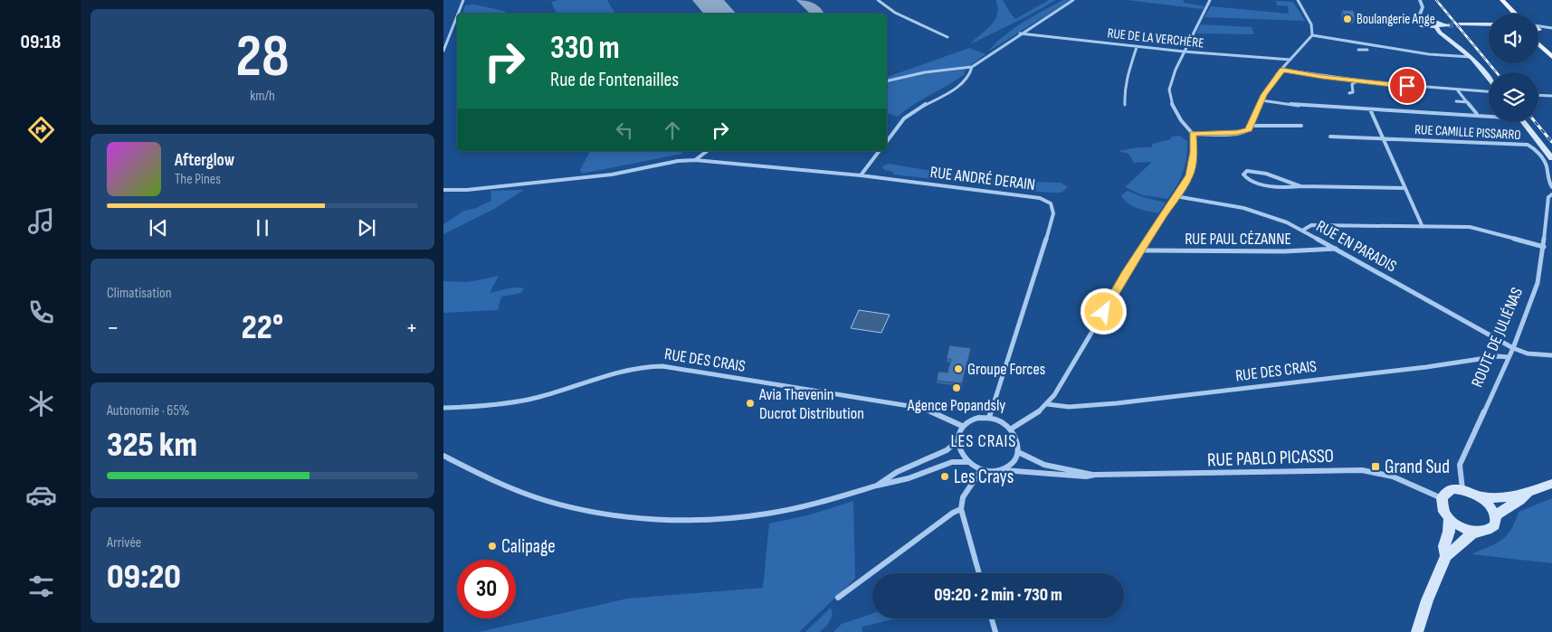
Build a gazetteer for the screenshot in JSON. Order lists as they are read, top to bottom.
{
  "streets": {
    "street": [
      "RUE DE LA VERCHÈRE",
      "RUE CAMILLE PISSARRO",
      "RUE ANDRÉ DERAIN",
      "RUE PAUL CÉZANNE",
      "RUE EN PARADIS",
      "ROUTE DE JULIÉNAS",
      "RUE DES CRAIS",
      "RUE PABLO PICASSO"
    ]
  },
  "crossings": [
    ["RUE ANDRÉ DERAIN", "RUE DES CRAIS"],
    ["RUE ANDRÉ DERAIN", "RUE PABLO PICASSO"],
    ["RUE PAUL CÉZANNE", "RUE EN PARADIS"],
    ["RUE EN PARADIS", "ROUTE DE JULIÉNAS"],
    ["ROUTE DE JULIÉNAS", "RUE DES CRAIS"],
    ["ROUTE DE JULIÉNAS", "RUE PABLO PICASSO"],
    ["RUE DES CRAIS", "RUE PABLO PICASSO"]
  ],
  "districts": ["LES CRAIS"],
  "places": {
    "other": [
      "Boulangerie Ange",
      "Groupe Forces",
      "Agence Popandsly",
      "Avia Thevenin Ducrot Distribution",
      "Les Crays",
      "Calipage"
    ],
    "transit": ["Grand Sud"]
  },
  "page": {
    "tabs": "09:18",
    "tile": [
      ["28", "km/h"],
      "Climatisation",
      ["Autonomie · 65%", "325 km"],
      ["Arrivée", "09:20"]
    ],
    "turn": ["330 m", "Rue de Fontenailles"],
    "song": ["Afterglow", "The Pines"],
    "heat": ["−", "22°", "+"],
    "limit": "30",
    "trip": "09:20 · 2 min · 730 m"
  }
}
